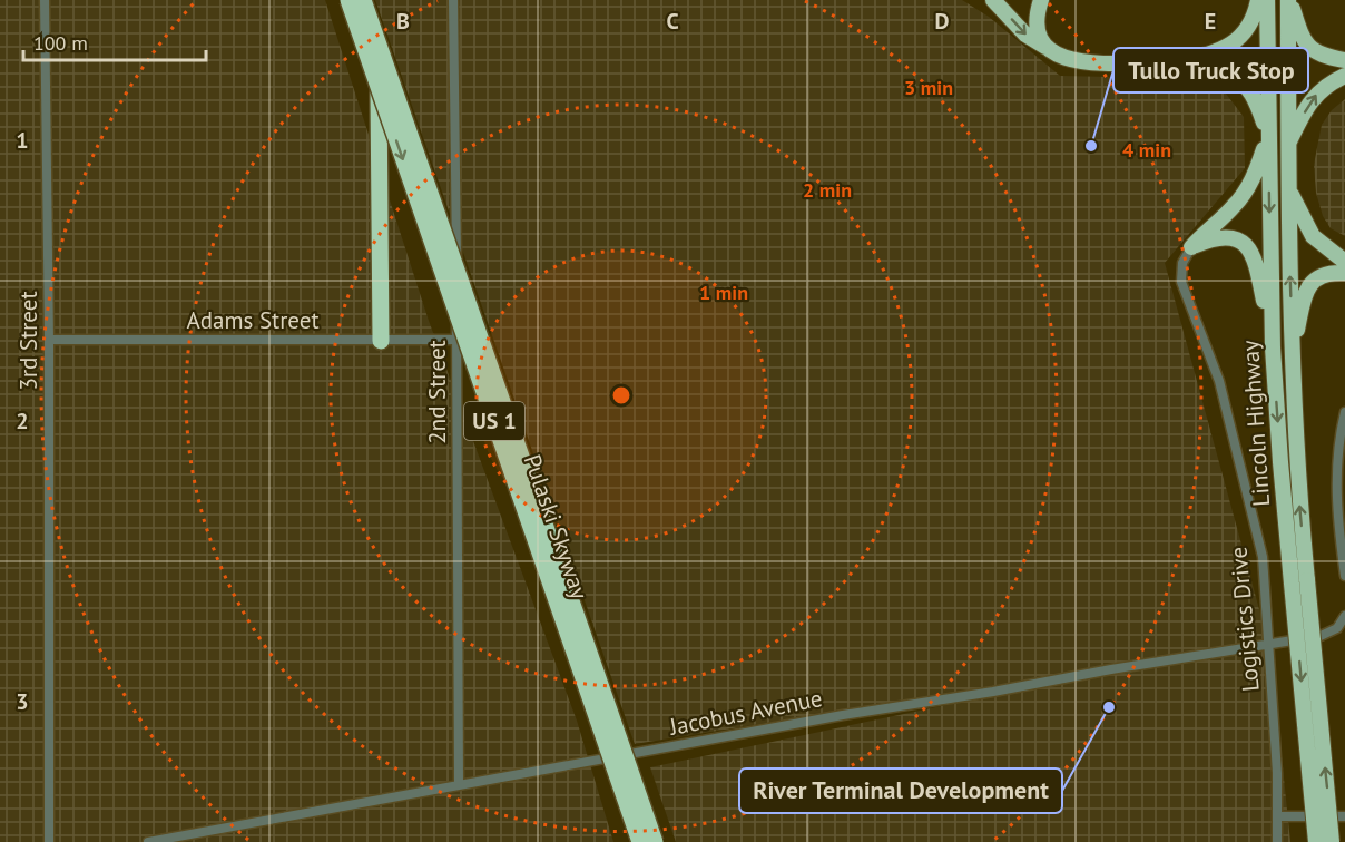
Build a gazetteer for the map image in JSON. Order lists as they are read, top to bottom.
{
  "streets": {
    "highway": ["US 1", "Lincoln Highway", "Pulaski Skyway"],
    "street": [
      "Adams Street",
      "3rd Street",
      "2nd Street",
      "Logistics Drive",
      "Jacobus Avenue"
    ]
  },
  "crossings": [
    ["Adams Street", "3rd Street"],
    ["Adams Street", "2nd Street"],
    ["2nd Street", "Jacobus Avenue"],
    ["Logistics Drive", "Jacobus Avenue"]
  ],
  "places": ["Tullo Truck Stop", "River Terminal Development"],
  "scale_bar": "100 m",
  "grid": {
    "columns": [
      "B",
      "C",
      "D",
      "E"
    ],
    "rows": ["1", "2", "3"]
  },
  "rings": [
    "3 min",
    "4 min",
    "2 min",
    "1 min"
  ]
}
